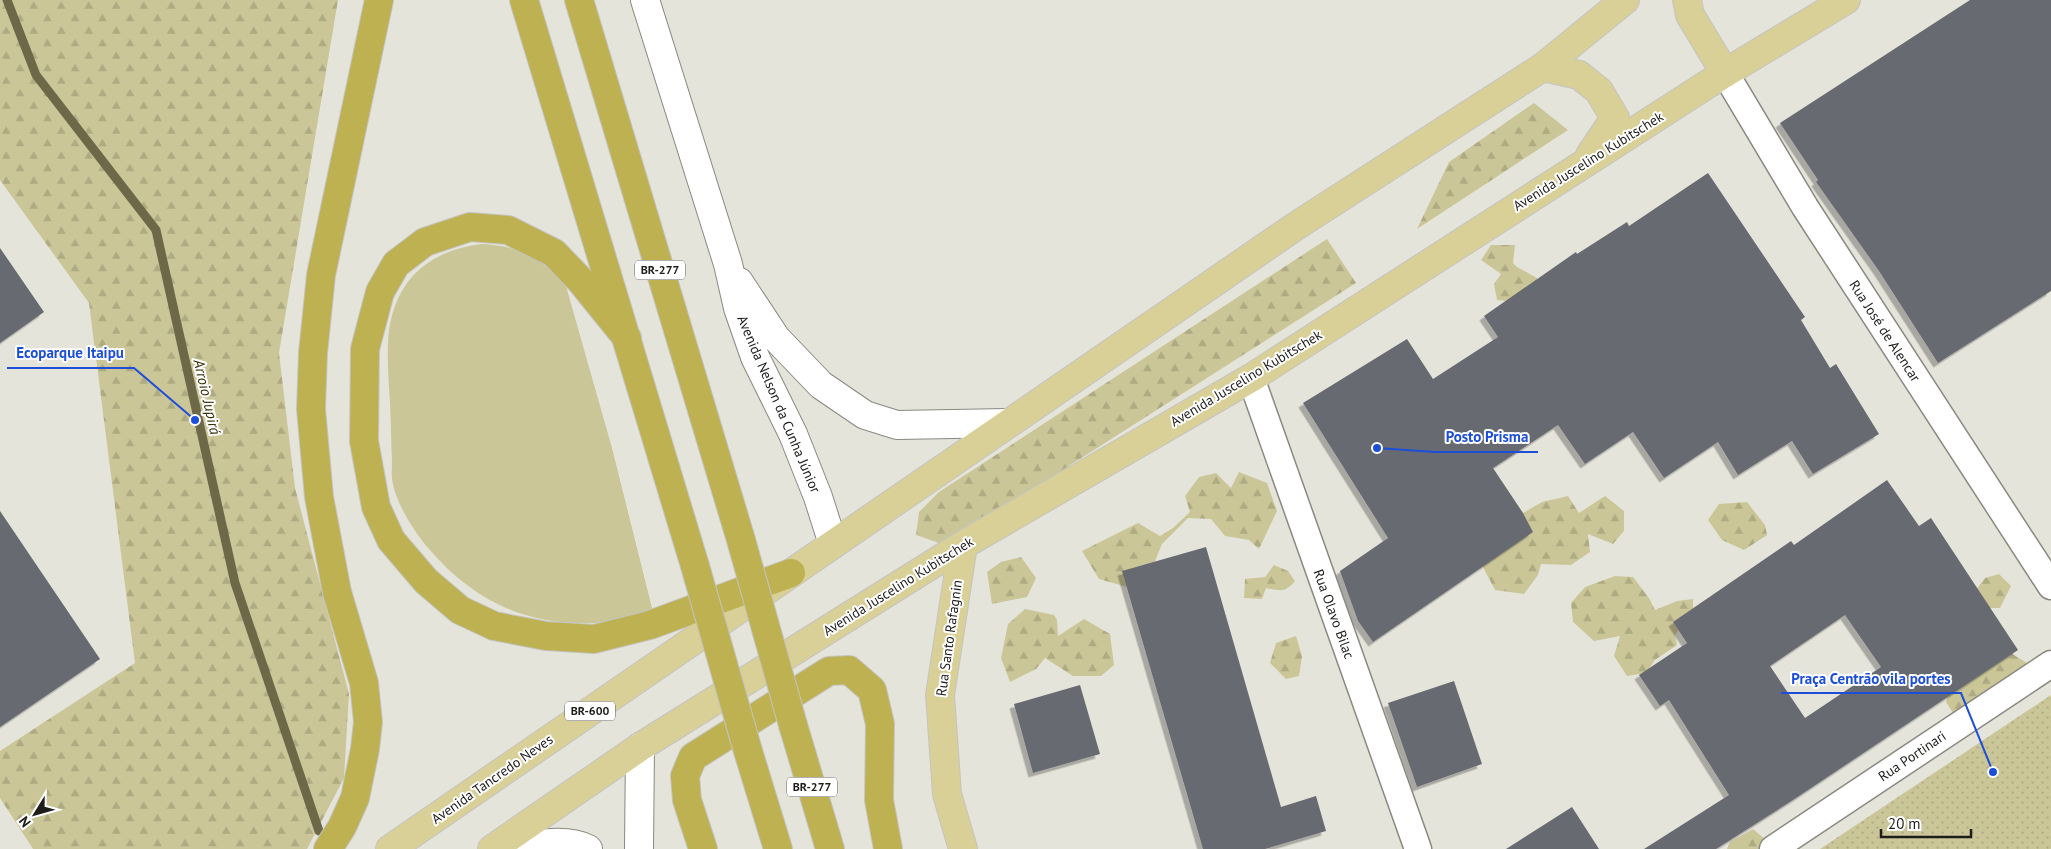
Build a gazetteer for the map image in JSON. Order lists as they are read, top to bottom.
{
  "streets": {
    "highway": ["BR-277"],
    "main road": [
      "Avenida Juscelino Kubitschek",
      "Rua Santo Rafagnin",
      "BR-600",
      "Avenida Tancredo Neves"
    ],
    "street": [
      "Rua José de Alencar",
      "Avenida Nelson da Cunha Júnior",
      "Rua Olavo Bilac",
      "Rua Portinari"
    ]
  },
  "crossings": [
    ["Avenida Juscelino Kubitschek", "Rua José de Alencar"],
    ["Avenida Juscelino Kubitschek", "Rua Olavo Bilac"],
    ["Avenida Juscelino Kubitschek", "Rua Santo Rafagnin"]
  ],
  "water": ["Arroio Jupirá"],
  "places": ["Ecoparque Itaipu", "Posto Prisma", "Praça Centrão vila portes"],
  "scale_bar": "20 m",
  "north": "bottom left"
}
